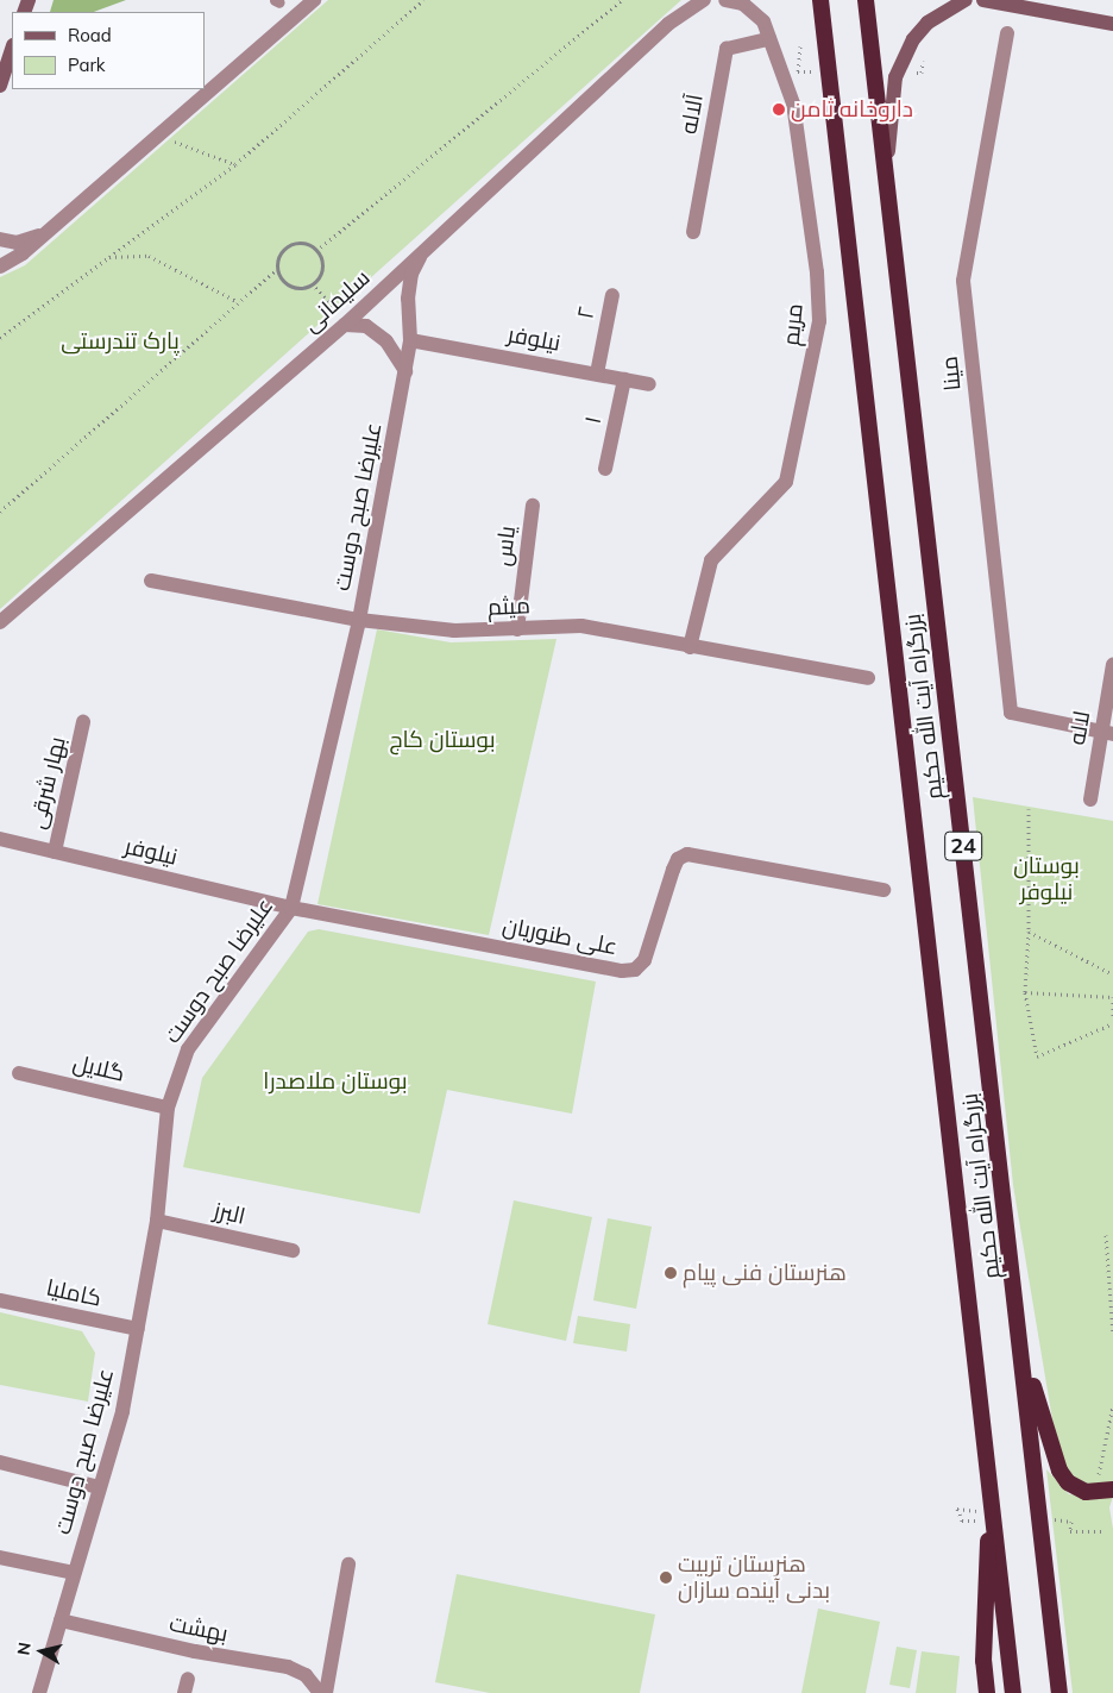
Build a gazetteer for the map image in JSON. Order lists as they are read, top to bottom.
{
  "streets": {
    "highway": ["بزرگراه آیت الله حکیم", "24"],
    "street": [
      "آلاله",
      "سلیمانی",
      "۲",
      "مریم",
      "نیلوفر",
      "مینا",
      "۱",
      "علیرضا صبح دوست",
      "یاس",
      "میثم",
      "لاله",
      "بهار شرقی",
      "علی طنوریان",
      "گلایل",
      "البرز",
      "کاملیا",
      "بهشت"
    ]
  },
  "crossings": [
    ["آلاله", "مریم"],
    ["سلیمانی", "علیرضا صبح دوست"],
    ["۲", "نیلوفر"],
    ["مریم", "میثم"],
    ["نیلوفر", "۱"],
    ["نیلوفر", "علیرضا صبح دوست"],
    ["نیلوفر", "بهار شرقی"],
    ["نیلوفر", "علی طنوریان"],
    ["مینا", "لاله"],
    ["علیرضا صبح دوست", "میثم"],
    ["علیرضا صبح دوست", "علی طنوریان"],
    ["علیرضا صبح دوست", "گلایل"],
    ["علیرضا صبح دوست", "البرز"],
    ["علیرضا صبح دوست", "کاملیا"],
    ["علیرضا صبح دوست", "بهشت"],
    ["یاس", "میثم"]
  ],
  "parks": [
    "پارک تندرستی",
    "بوستان کاج",
    "بوستان نیلوفر",
    "بوستان ملاصدرا"
  ],
  "places": ["داروخانه ثامن", "هنرستان فنی پیام", "هنرستان تربیت بدنی آینده سازان"],
  "legend": ["Road", "Park"],
  "north": "left"
}
